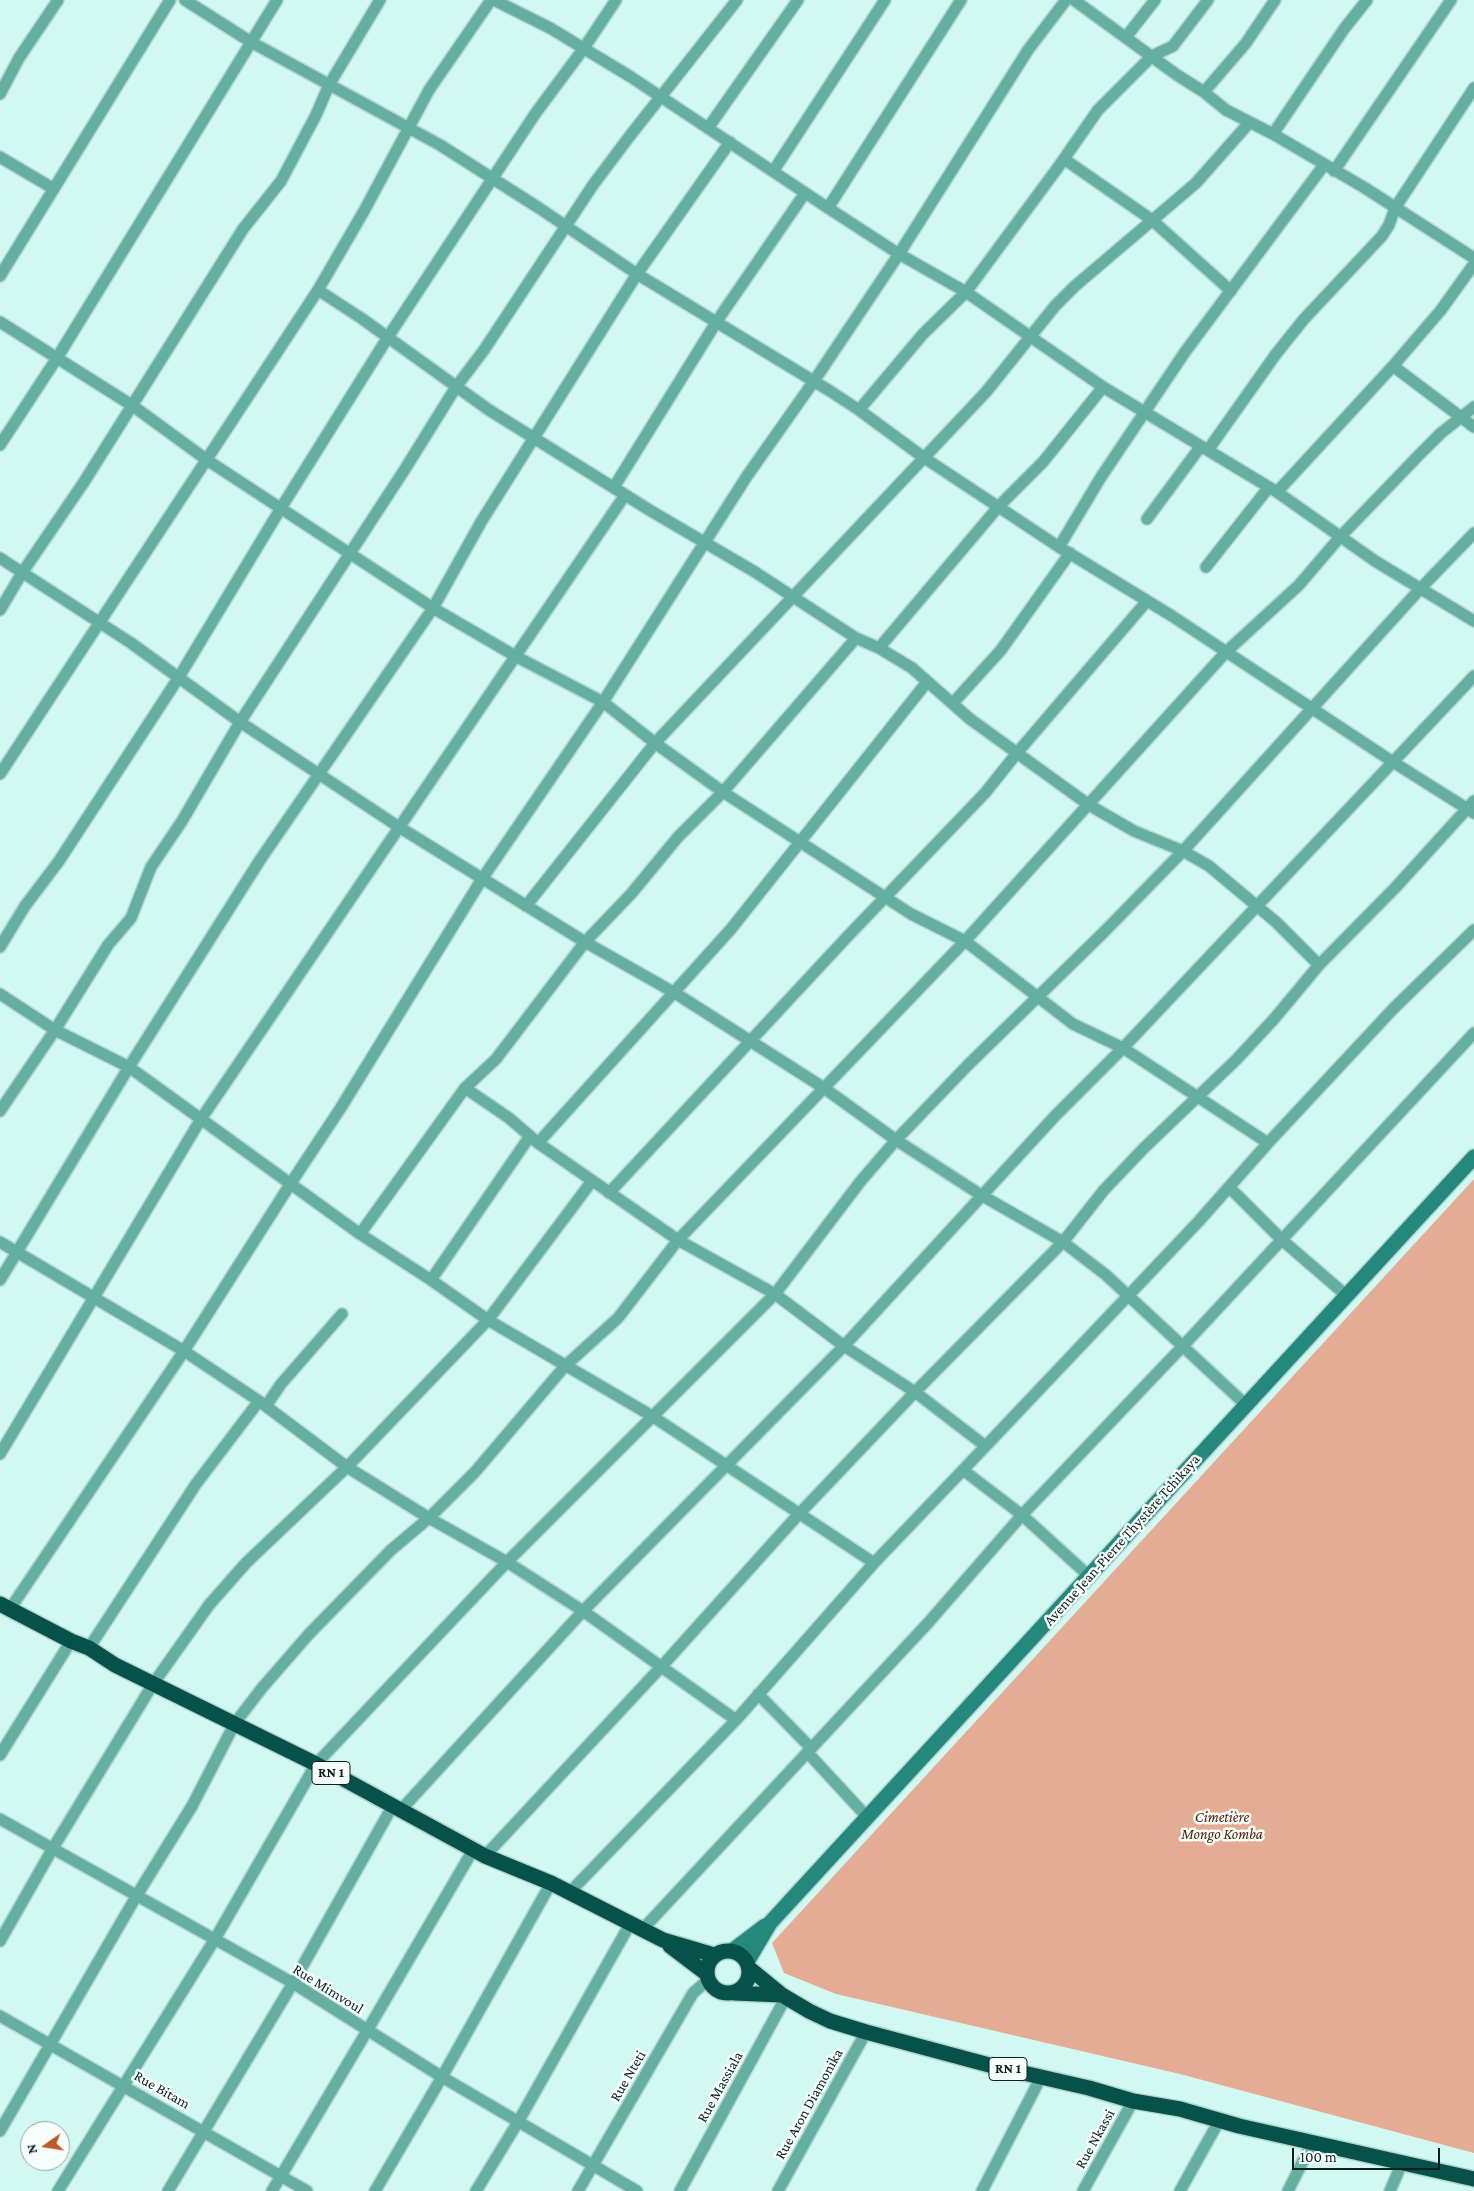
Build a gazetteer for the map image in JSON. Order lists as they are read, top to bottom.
{
  "streets": {
    "highway": ["RN 1"],
    "street": [
      "Avenue Jean-Pierre Thystère Tchikaya",
      "Rue Mimvoul",
      "Rue Nteti",
      "Rue Massiala",
      "Rue Bitam",
      "Rue Aron Diamonika",
      "Rue Nkassi"
    ]
  },
  "crossings": [
    ["Avenue Jean-Pierre Thystère Tchikaya", "RN 1"],
    ["Avenue Jean-Pierre Thystère Tchikaya", "Rue Nteti"],
    ["RN 1", "Rue Nteti"],
    ["RN 1", "Rue Massiala"],
    ["RN 1", "Rue Aron Diamonika"],
    ["RN 1", "Rue Nkassi"],
    ["Rue Mimvoul", "Rue Nteti"]
  ],
  "parks": ["Cimetière Mongo Komba"],
  "scale_bar": "100 m",
  "north": "left"
}
